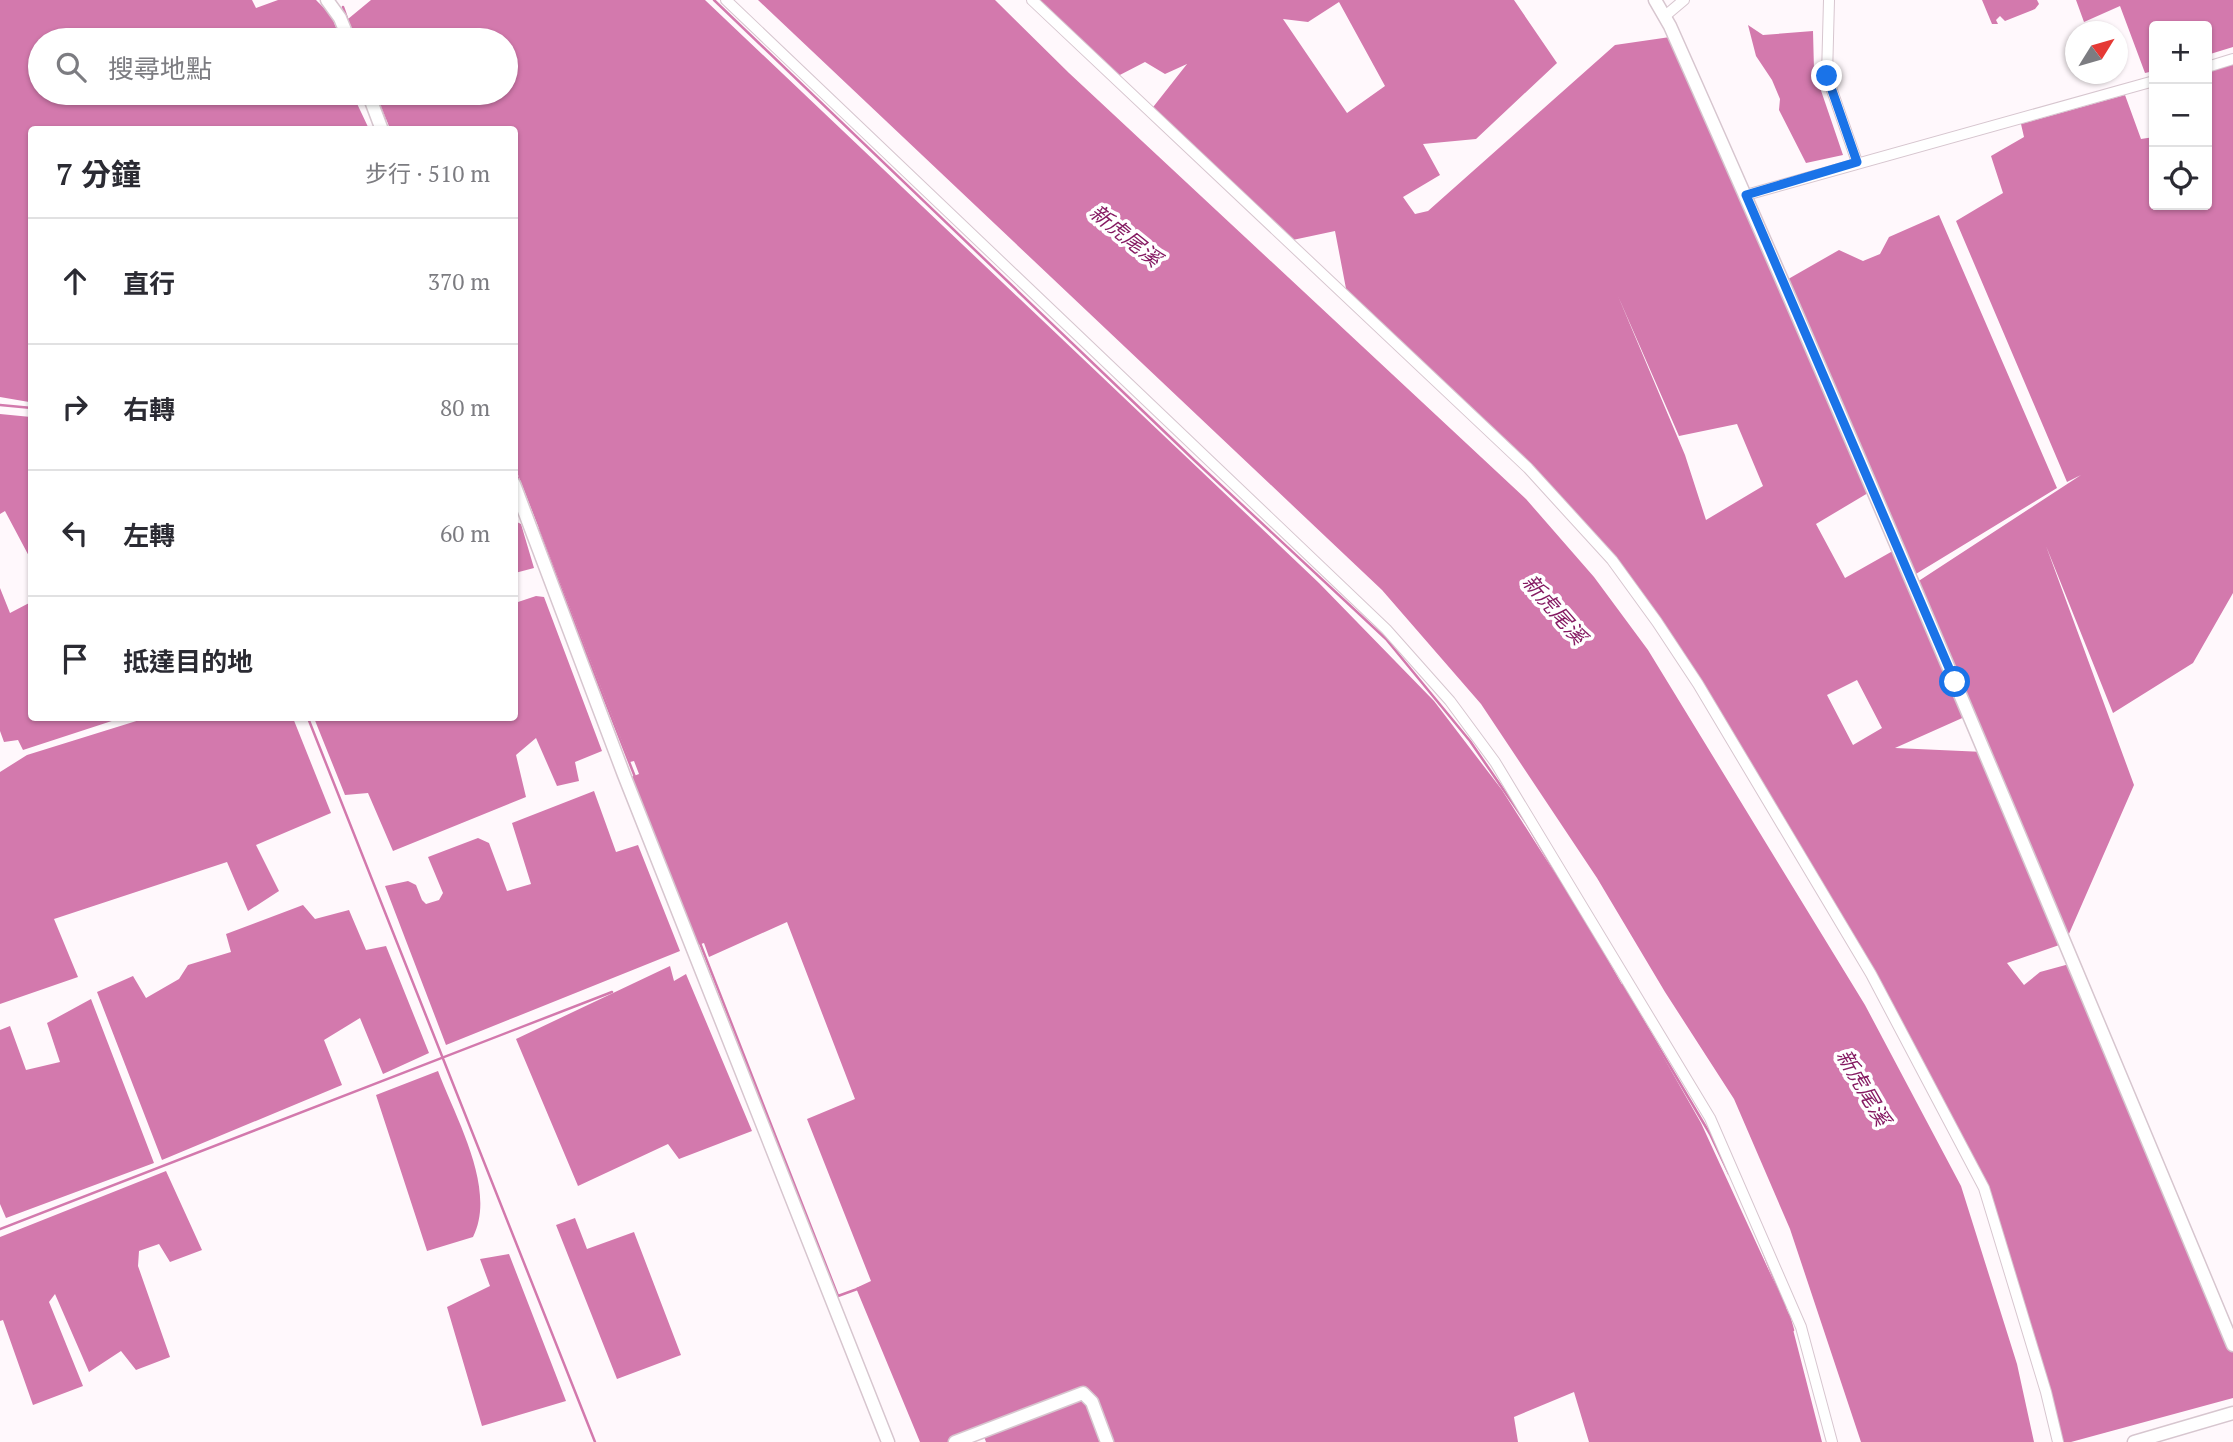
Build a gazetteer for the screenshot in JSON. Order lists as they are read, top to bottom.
{
  "water": ["新虎尾溪"],
  "north": "top right",
  "page": {
    "map_buttons": ["+", "−"],
    "search": "搜尋地點",
    "heading": ["7 分鐘", "步行 · 510 m"],
    "list": [
      ["直行", "370 m"],
      ["右轉", "80 m"],
      ["左轉", "60 m"],
      "抵達目的地"
    ]
  }
}
